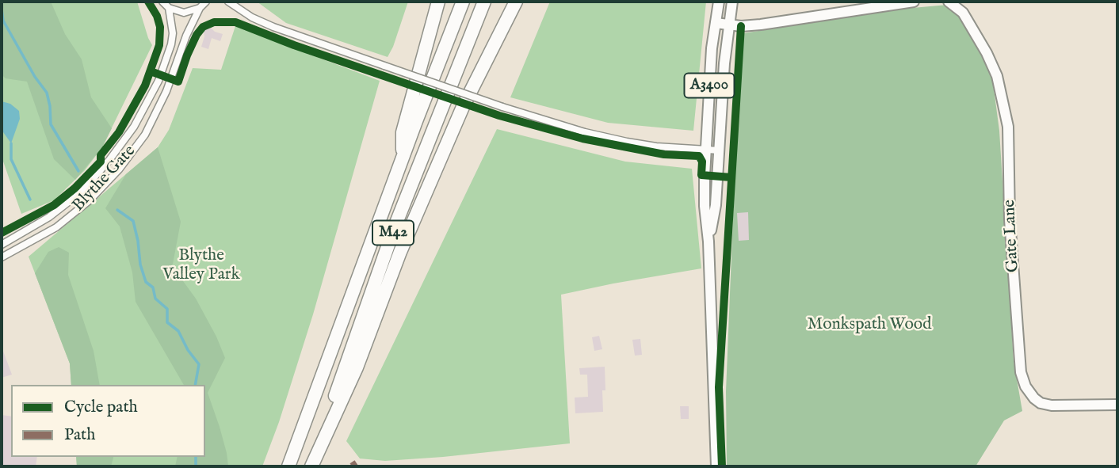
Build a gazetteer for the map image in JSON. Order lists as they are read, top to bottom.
{
  "streets": {
    "highway": ["M42"],
    "main road": ["A3400", "Gate Lane"],
    "street": ["Blythe Gate"]
  },
  "parks": ["Blythe Valley Park", "Monkspath Wood"],
  "legend": ["Cycle path", "Path"]
}
